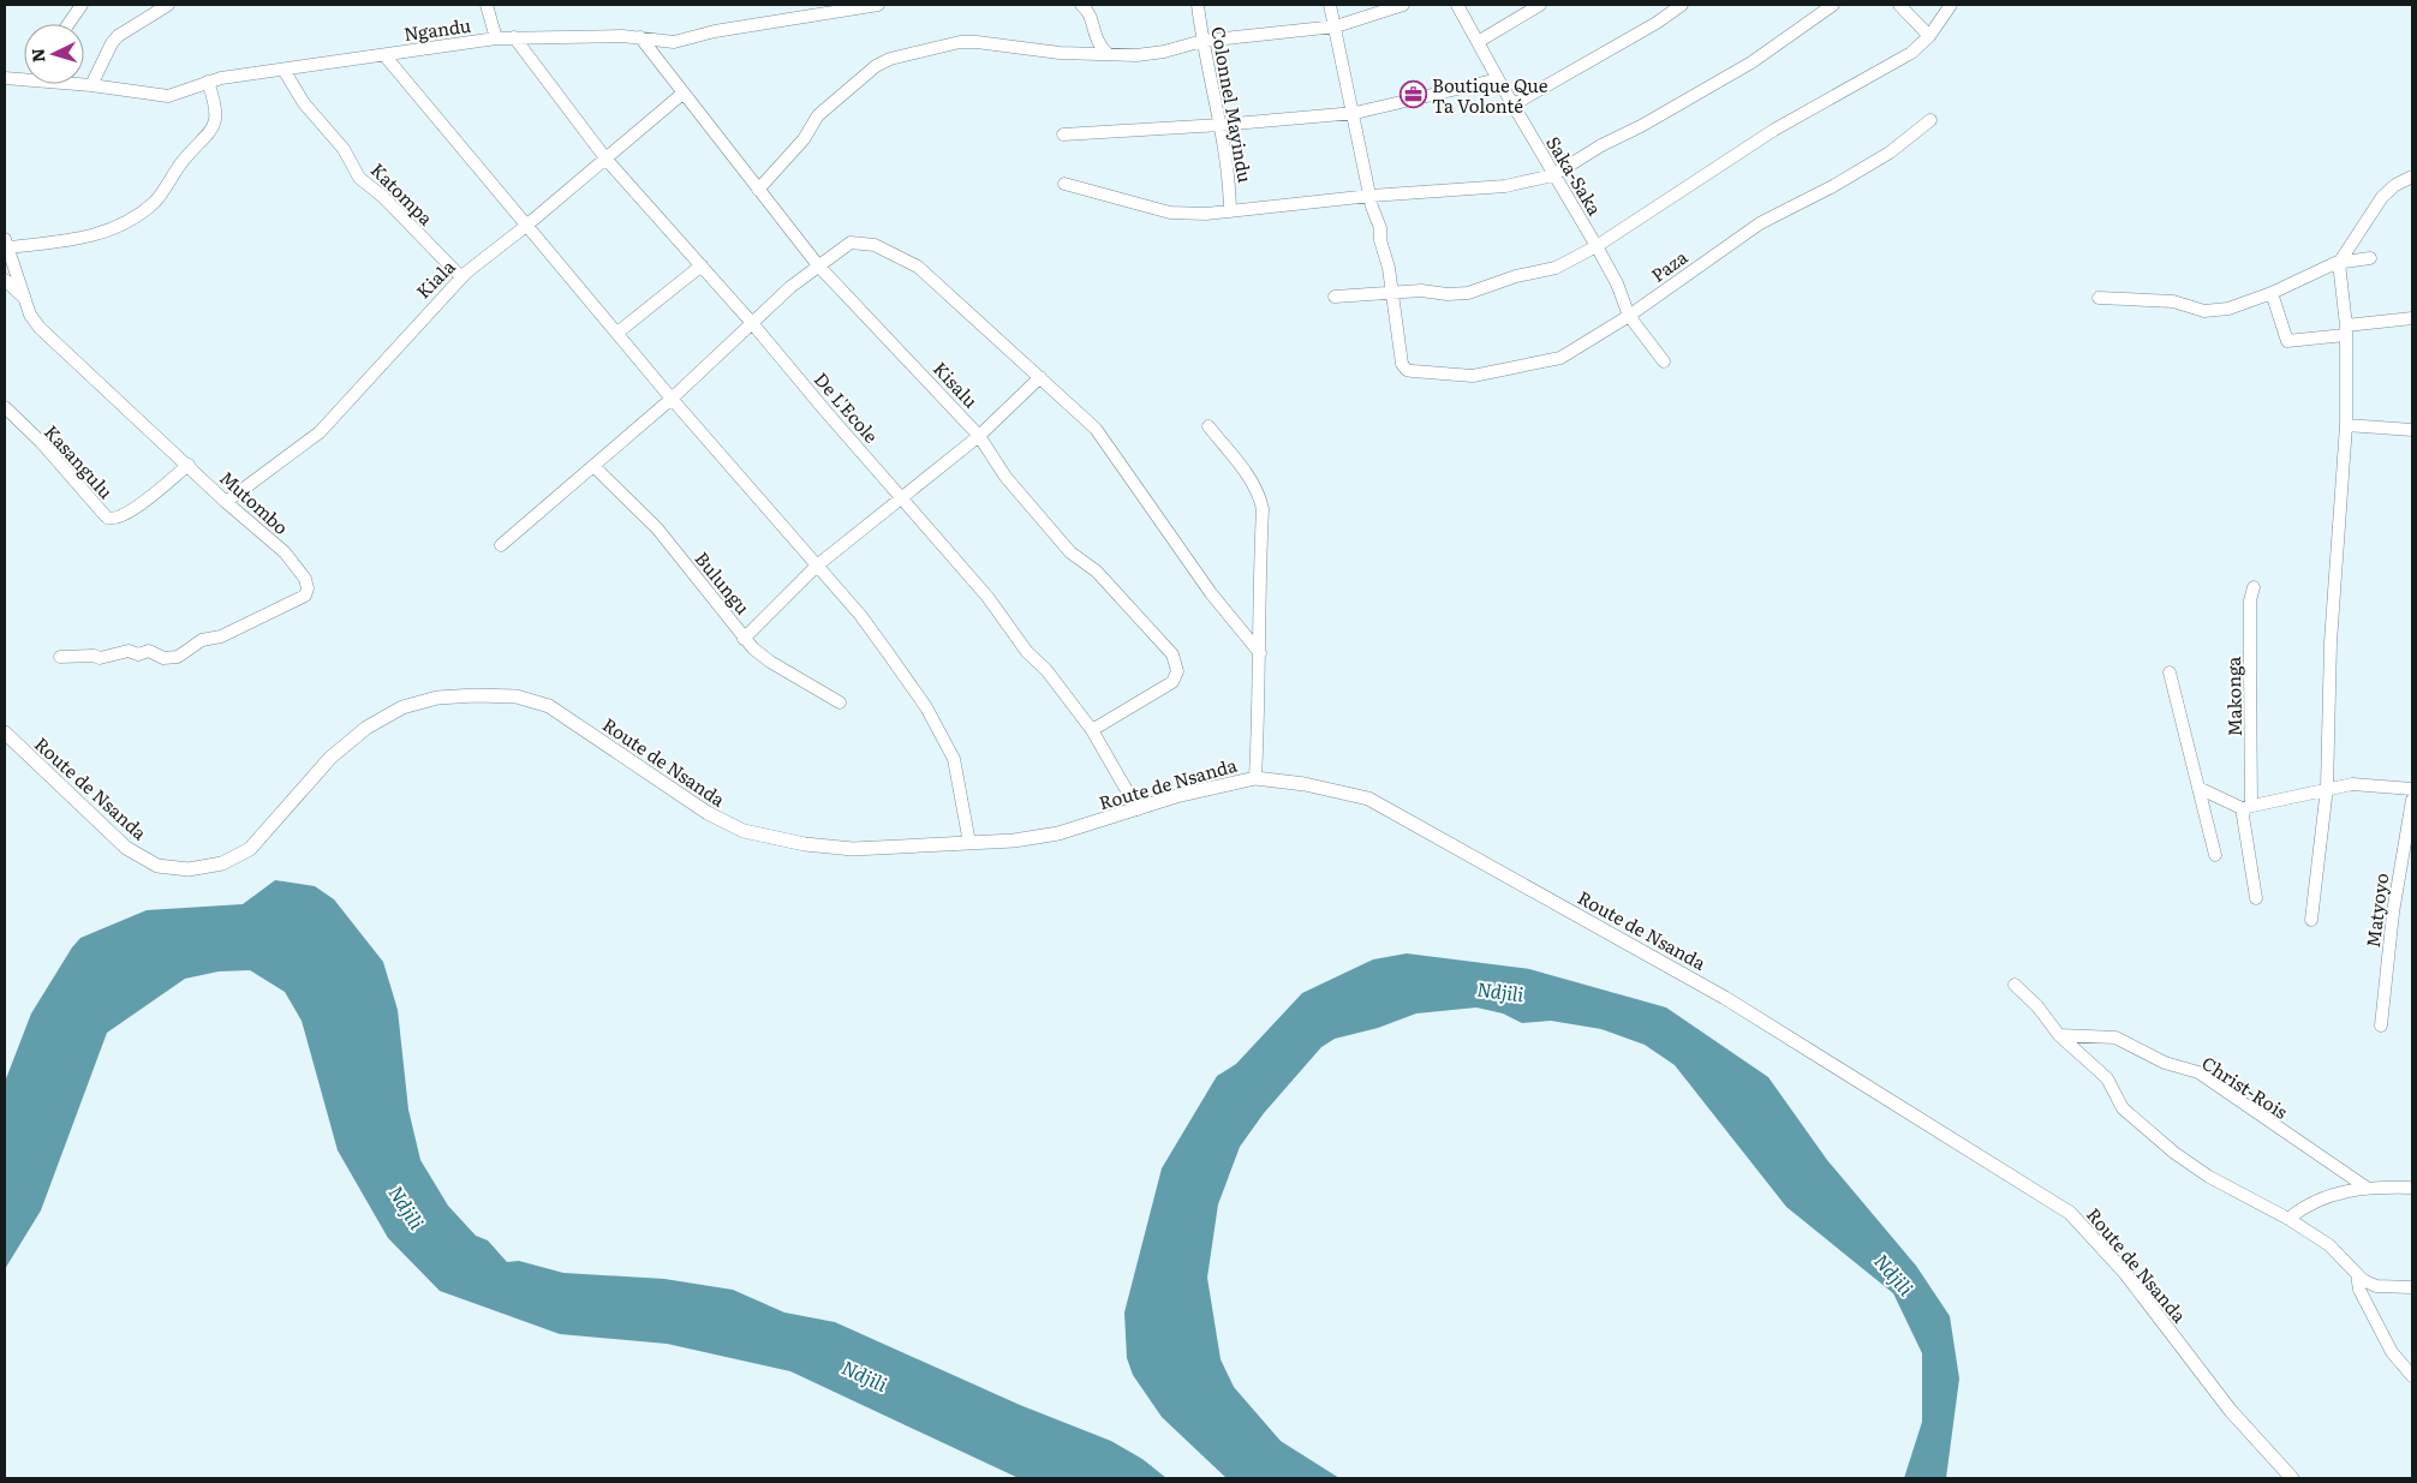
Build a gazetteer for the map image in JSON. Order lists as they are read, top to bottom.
{
  "streets": {
    "street": [
      "Ngandu",
      "Colonnel Mayindu",
      "Saka-Saka",
      "Katompa",
      "Paza",
      "Kiala",
      "Kisalu",
      "De L'Ecole",
      "Kasangulu",
      "Mutombo",
      "Bulungu",
      "Makonga",
      "Route de Nsanda",
      "Matyoyo",
      "Christ-Rois"
    ]
  },
  "crossings": [
    ["Ngandu", "Katompa"],
    ["Ngandu", "Kisalu"],
    ["Ngandu", "De L'Ecole"],
    ["Saka-Saka", "Paza"],
    ["Katompa", "Kiala"],
    ["Kiala", "Kisalu"],
    ["Kiala", "De L'Ecole"],
    ["Kiala", "Mutombo"],
    ["Kisalu", "De L'Ecole"],
    ["De L'Ecole", "Route de Nsanda"],
    ["Kasangulu", "Mutombo"]
  ],
  "water": ["Ndjili"],
  "places": {
    "office": ["Boutique Que Ta Volonté"]
  },
  "north": "left"
}
